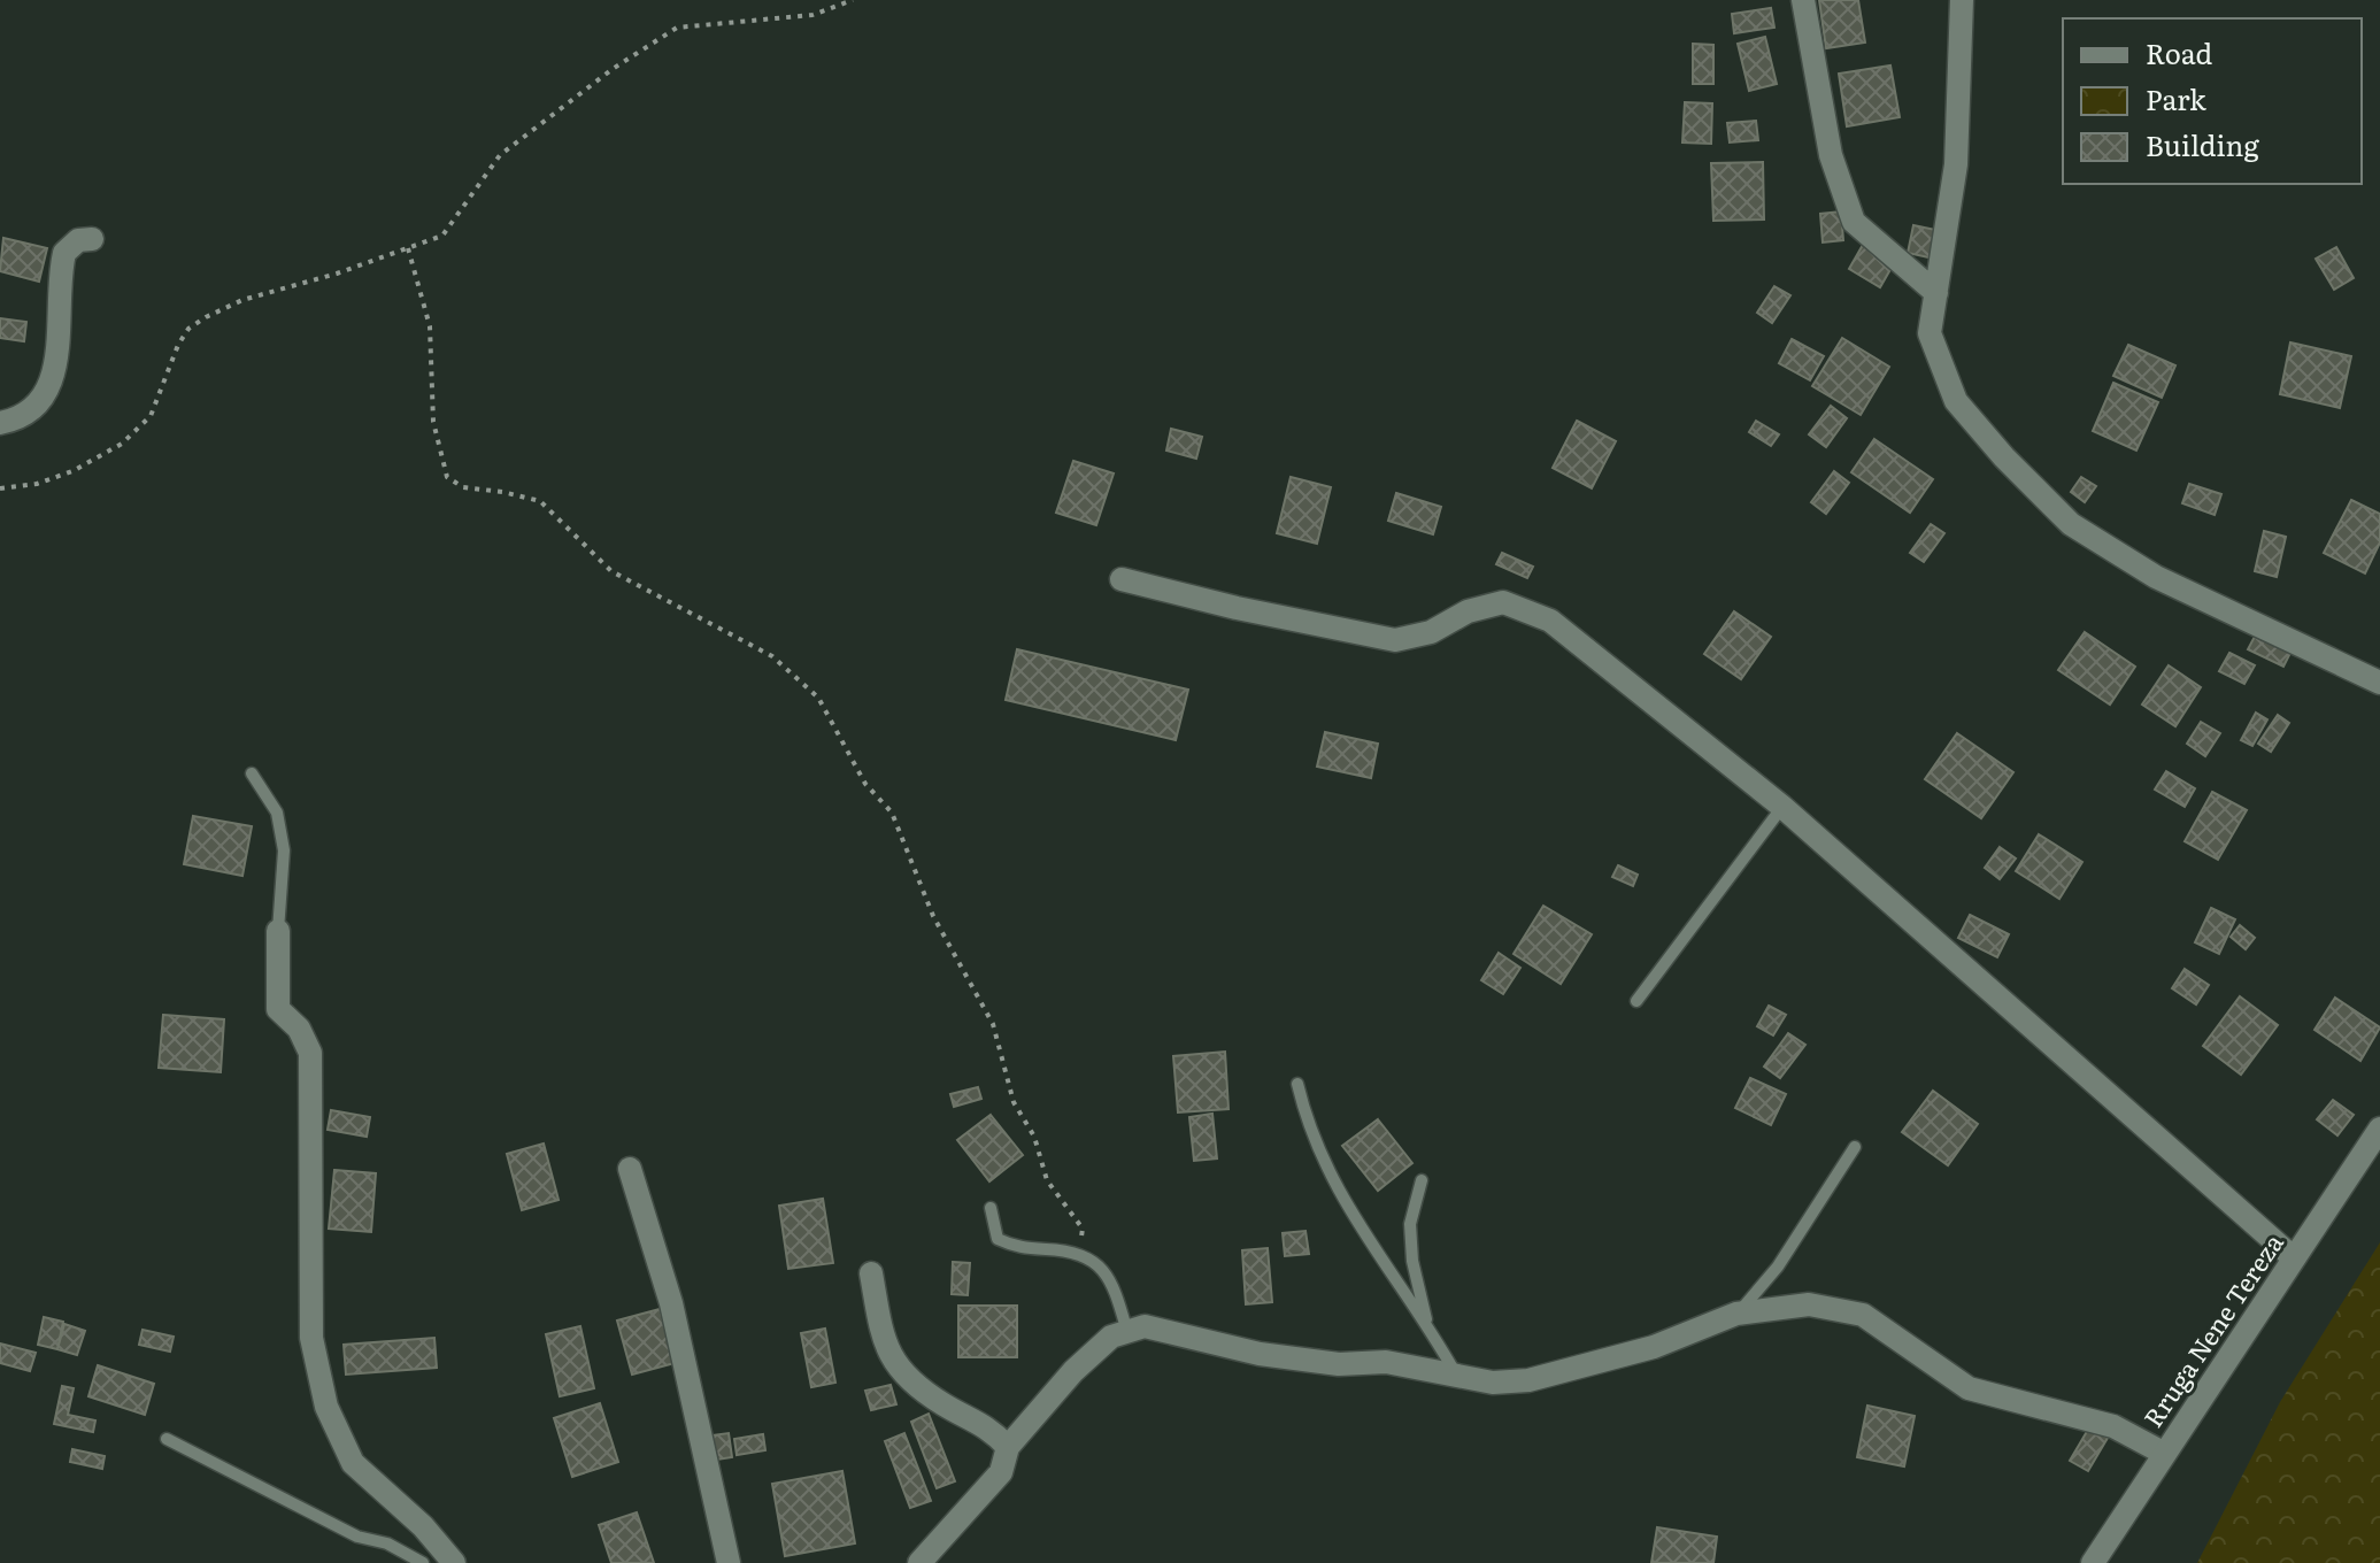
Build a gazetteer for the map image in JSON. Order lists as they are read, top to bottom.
{
  "streets": {
    "street": ["Rruga Nene Tereza"]
  },
  "legend": ["Road", "Park", "Building"]
}
